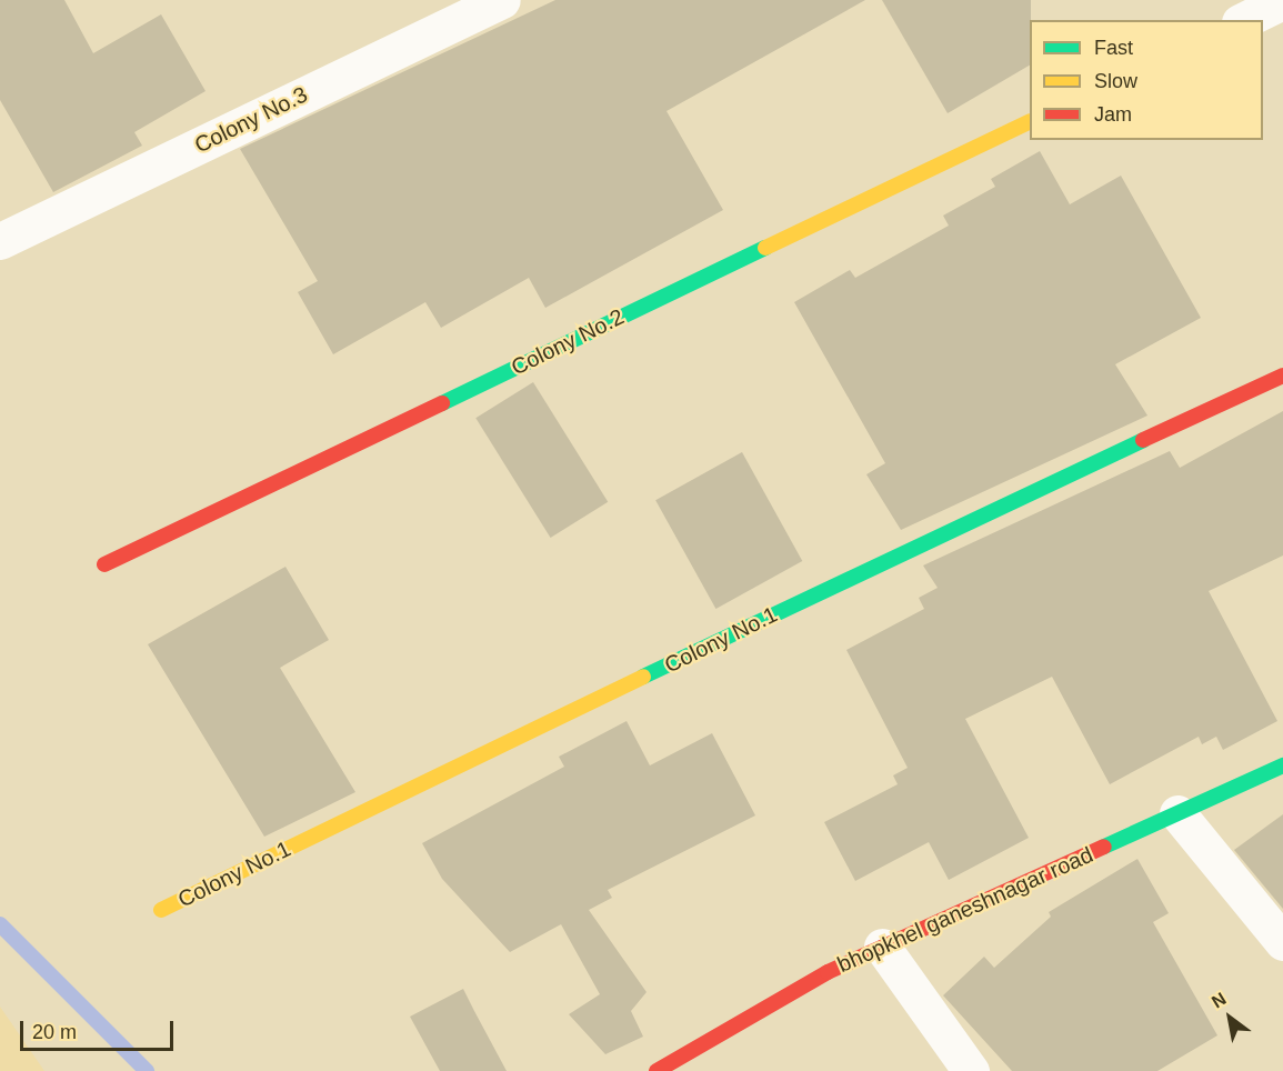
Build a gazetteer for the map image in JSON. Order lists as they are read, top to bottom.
{
  "streets": {
    "street": [
      "Colony No.3",
      "Colony No.2",
      "Colony No.1",
      "bhopkhel ganeshnagar road"
    ]
  },
  "legend": ["Fast", "Slow", "Jam"],
  "scale_bar": "20 m",
  "north": "top left"
}
